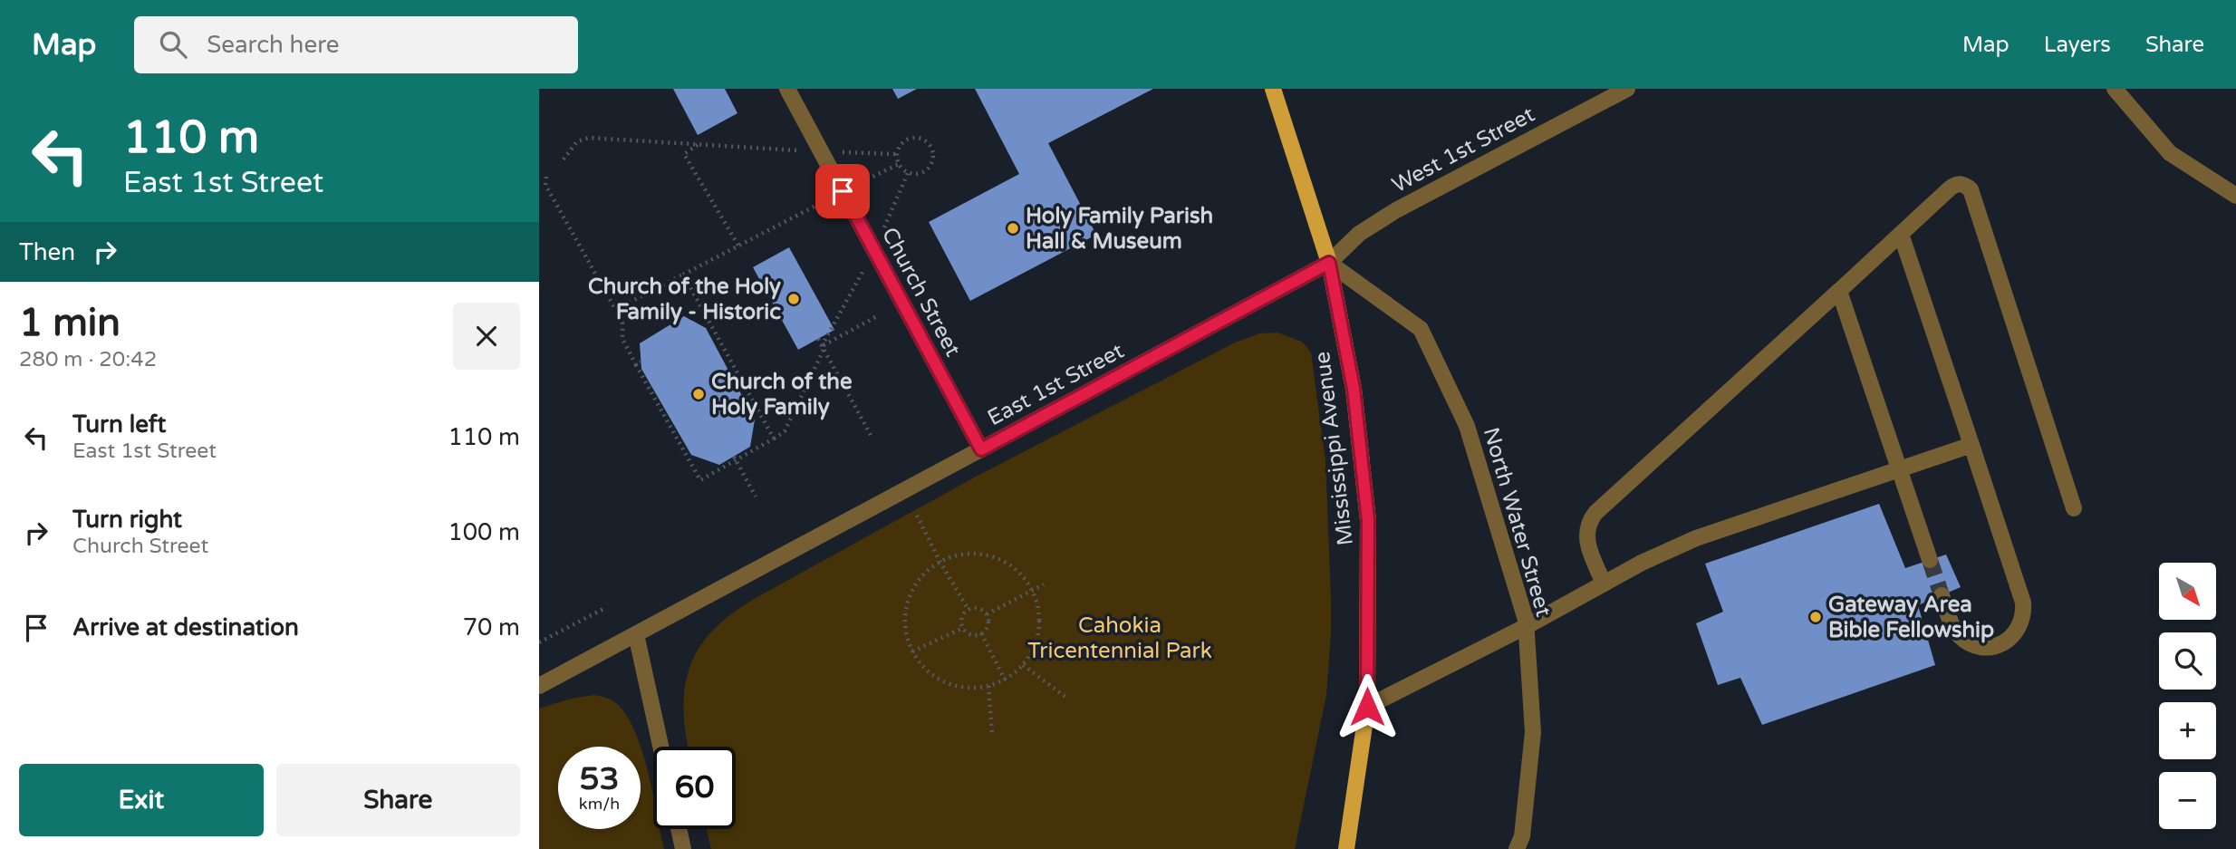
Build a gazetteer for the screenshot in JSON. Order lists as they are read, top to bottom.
{
  "streets": {
    "main road": ["Mississippi Avenue"],
    "street": [
      "West 1st Street",
      "Church Street",
      "East 1st Street",
      "North Water Street"
    ]
  },
  "crossings": [
    ["West 1st Street", "East 1st Street"],
    ["West 1st Street", "Mississippi Avenue"],
    ["West 1st Street", "North Water Street"],
    ["Church Street", "East 1st Street"],
    ["East 1st Street", "Mississippi Avenue"],
    ["East 1st Street", "North Water Street"],
    ["Mississippi Avenue", "North Water Street"]
  ],
  "parks": ["Cahokia Tricentennial Park"],
  "places": [
    "Holy Family Parish Hall & Museum",
    "Church of the Holy Family - Historic",
    "Church of the Holy Family",
    "Gateway Area Bible Fellowship"
  ],
  "north": "bottom right",
  "page": {
    "header": "Map",
    "search": "Search here",
    "nav": ["Map", "Layers", "Share"],
    "turn": ["110 m", "East 1st Street"],
    "then": "Then",
    "heading": ["1 min", "280 m · 20:42"],
    "list": [
      {
        "name": "Turn left",
        "note": "East 1st Street",
        "value": "110 m"
      },
      {
        "name": "Turn right",
        "note": "Church Street",
        "value": "100 m"
      },
      {
        "name": "Arrive at destination",
        "value": "70 m"
      }
    ],
    "map_buttons": ["+", "−"],
    "speed": "53 km/h",
    "limit": "60",
    "buttons": ["Exit", "Share"]
  }
}
